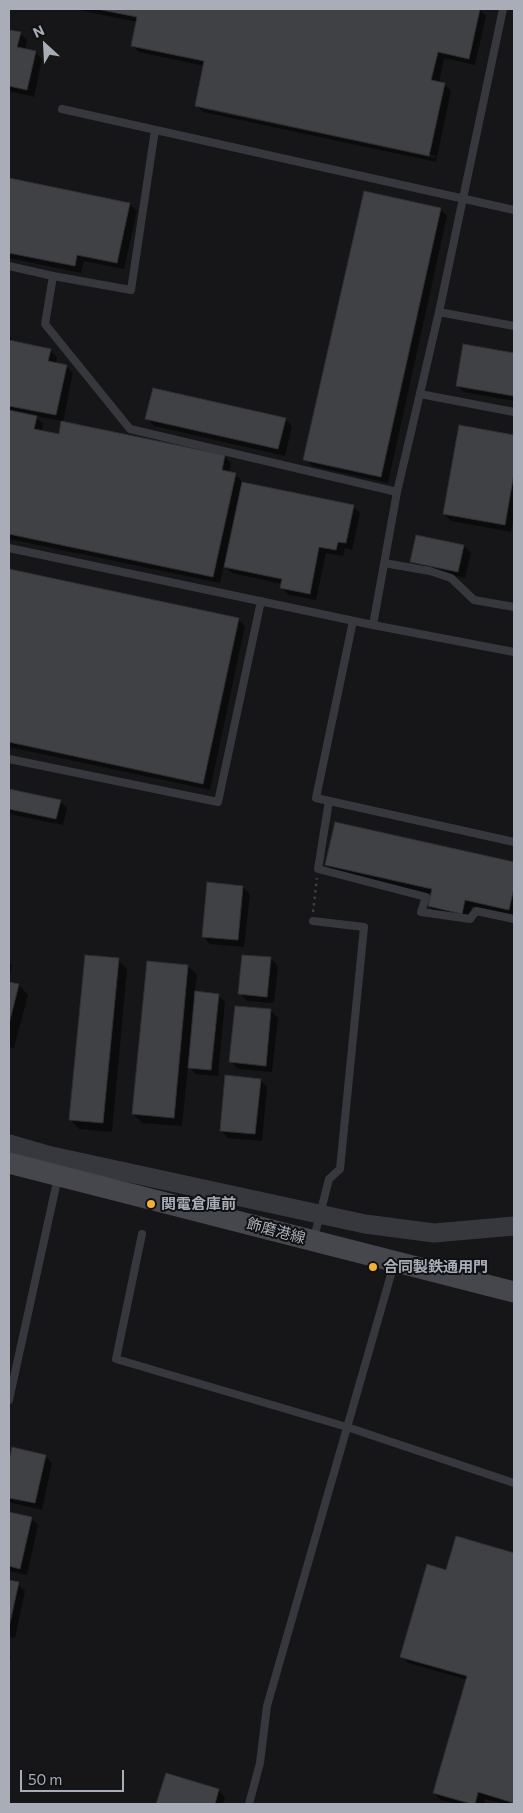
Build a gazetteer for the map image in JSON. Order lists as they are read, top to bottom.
{
  "streets": {
    "main road": ["飾磨港線"]
  },
  "places": ["関電倉庫前", "合同製鉄通用門"],
  "scale_bar": "50 m",
  "north": "top left"
}
